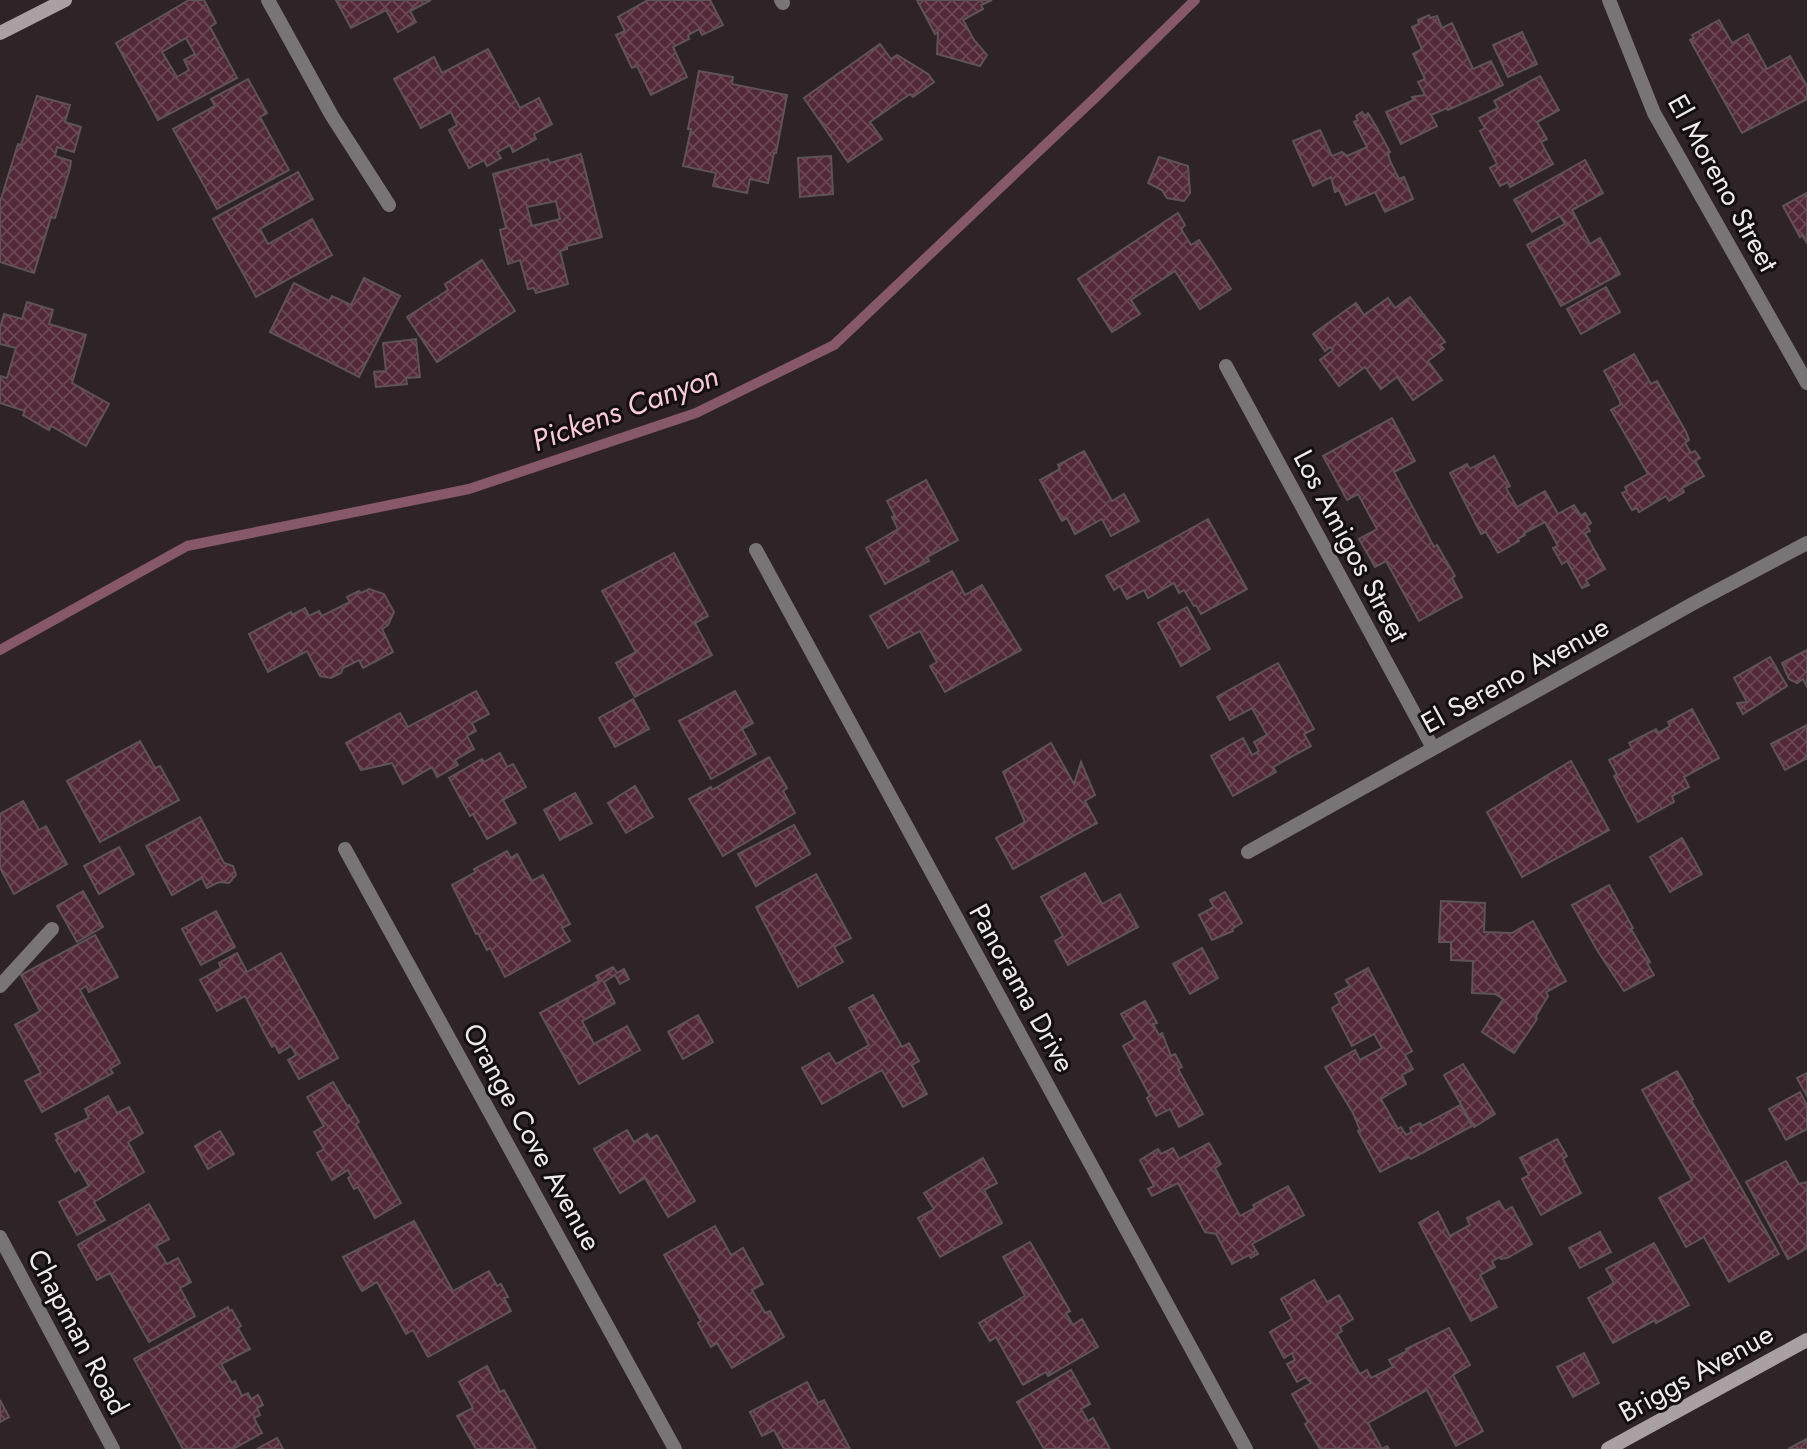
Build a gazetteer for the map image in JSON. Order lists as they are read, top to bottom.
{
  "streets": {
    "street": [
      "El Moreno Street",
      "Los Amigos Street",
      "El Sereno Avenue",
      "Panorama Drive",
      "Orange Cove Avenue",
      "Chapman Road",
      "Briggs Avenue"
    ]
  },
  "crossings": [
    ["Los Amigos Street", "El Sereno Avenue"]
  ],
  "water": ["Pickens Canyon"]
}
